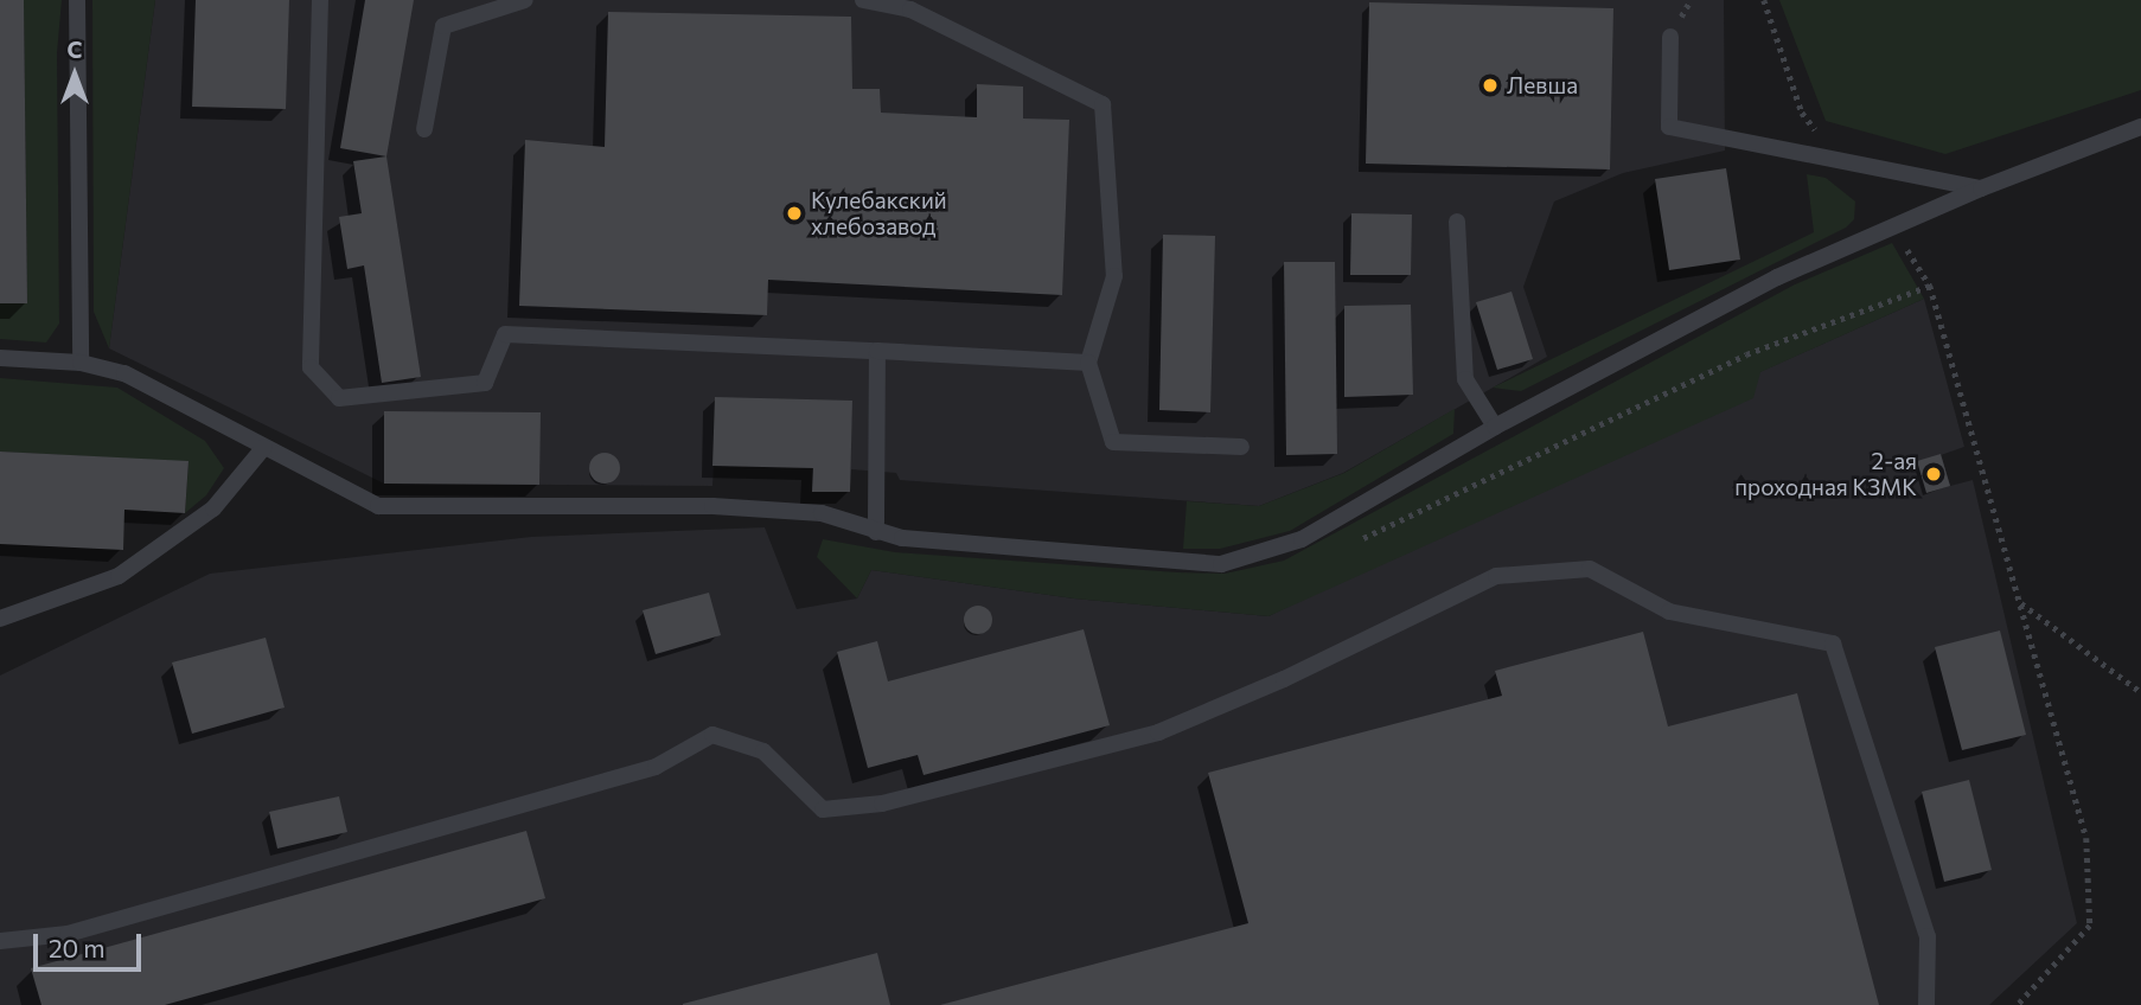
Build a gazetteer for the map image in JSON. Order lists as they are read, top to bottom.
{
  "places": ["Левша", "Кулебакский хлебозавод", "2-ая проходная КЗМК"],
  "scale_bar": "20 m",
  "north": "top"
}
